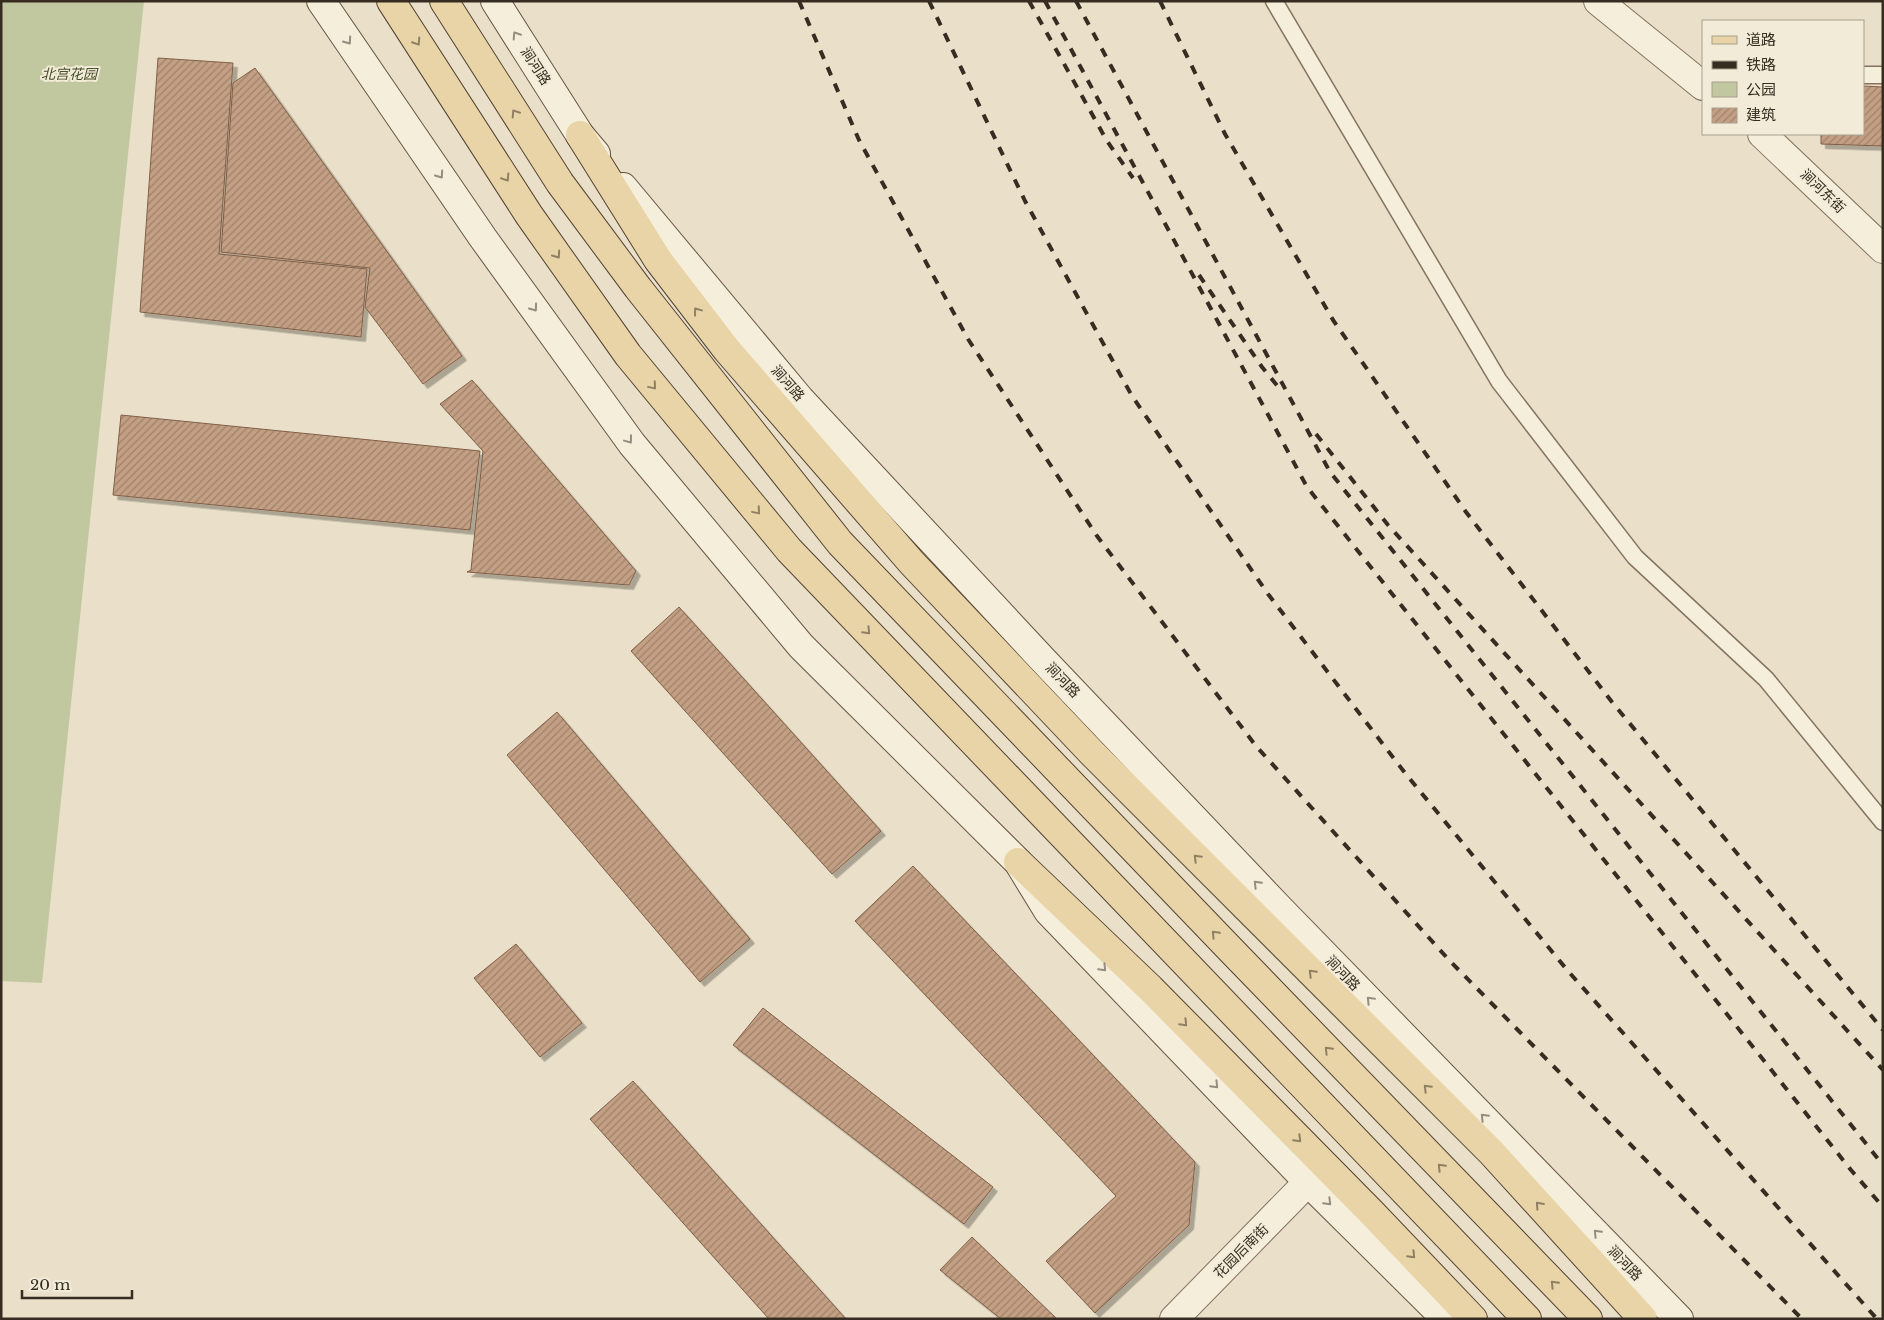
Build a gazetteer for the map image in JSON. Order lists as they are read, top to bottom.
{
  "streets": {
    "main road": ["涧河路", "涧河东街", "花园后南街"]
  },
  "parks": ["北宫花园"],
  "legend": [
    "道路",
    "铁路",
    "公园",
    "建筑"
  ],
  "scale_bar": "20 m"
}
